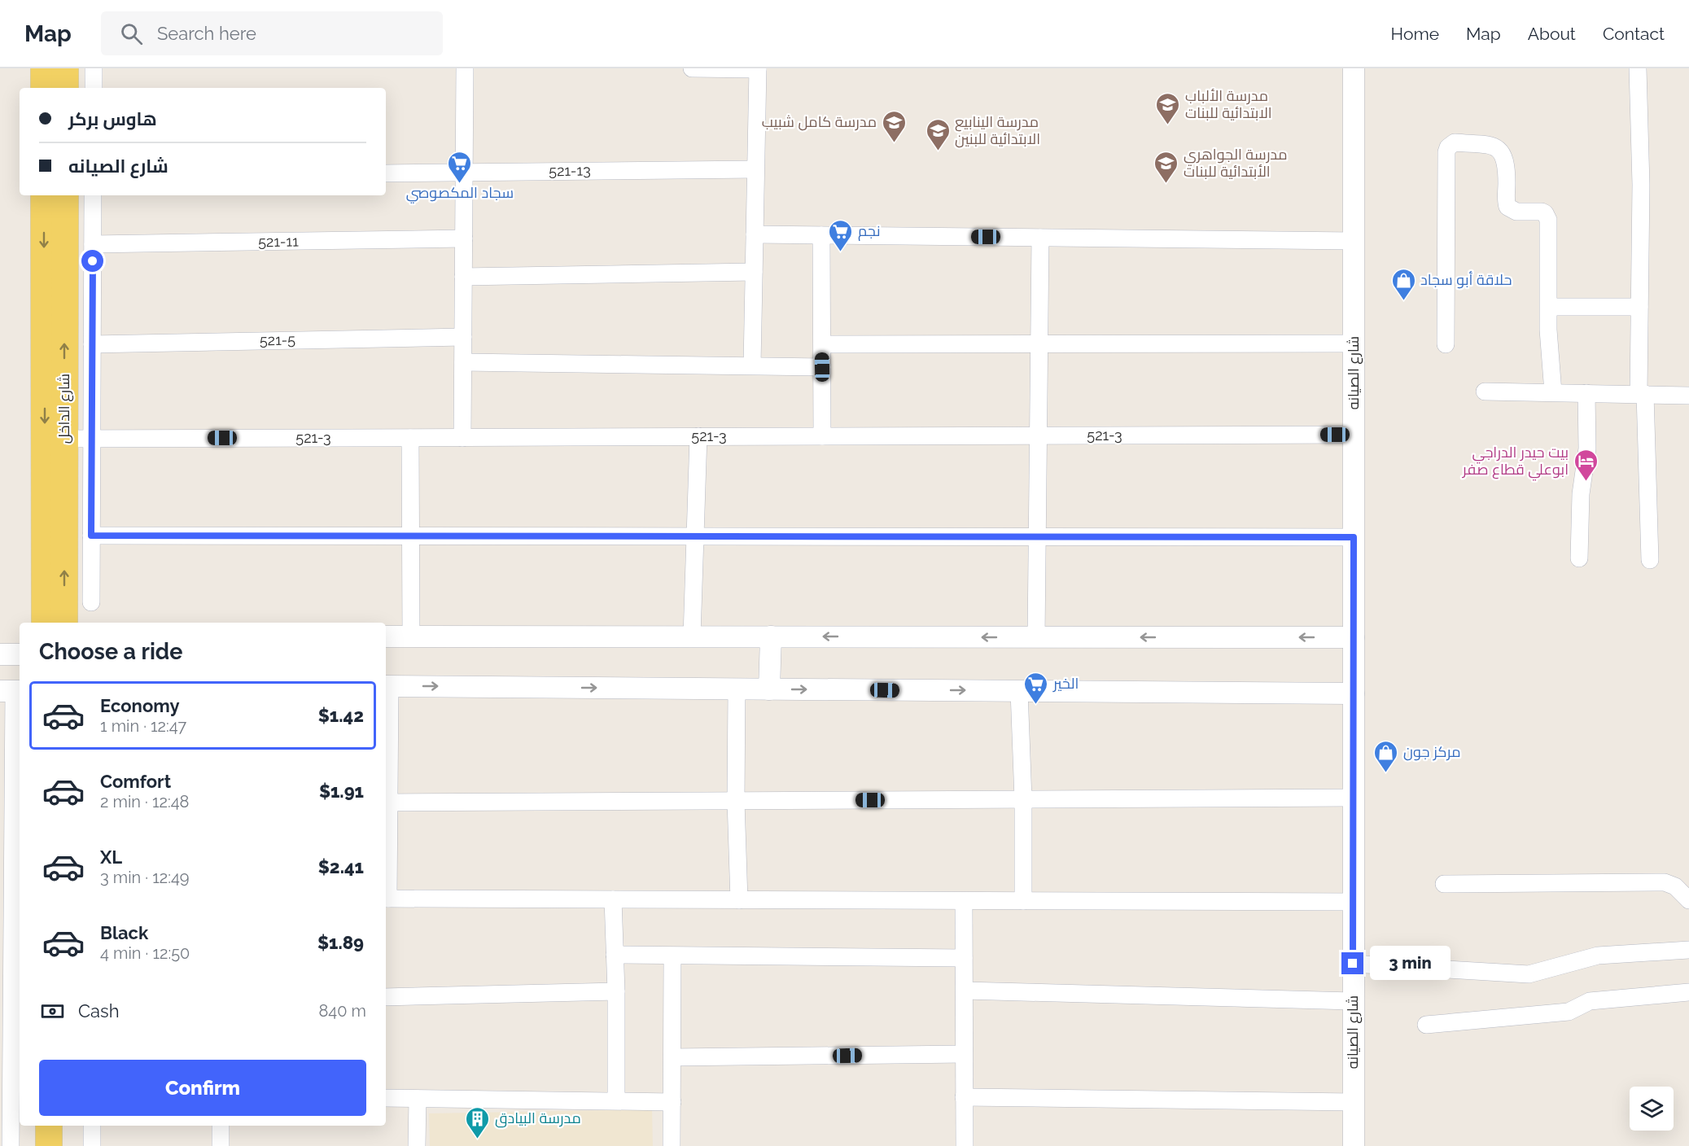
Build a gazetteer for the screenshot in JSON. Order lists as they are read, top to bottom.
{
  "streets": {
    "main road": ["شارع الداخل"],
    "street": [
      "521-13",
      "521-11",
      "521-5",
      "شارع الصيانه",
      "521-3"
    ]
  },
  "crossings": [
    ["شارع الصيانه", "521-3"],
    ["شارع الداخل", "521-3"]
  ],
  "places": {
    "school or university": [
      "مدرسة الألباب الابتدائية للبنات",
      "مدرسة كامل شبيب",
      "مدرسة الينابيع الابتدائية للبنين",
      "مدرسة الجواهري الأبتدائية للبنات"
    ],
    "supermarket": ["سجاد المكصوصي", "نجم", "الخير"],
    "shop": ["حلاقة أبو سجاد", "مركز جون"],
    "hotel": ["بيت حيدر الدراجي ابوعلي قطاع صفر"],
    "building": ["مدرسة البيادق"]
  },
  "page": {
    "header": "Map",
    "search": "Search here",
    "nav": [
      "Home",
      "Map",
      "About",
      "Contact"
    ],
    "banner": ["هاوس بركر", "شارع الصيانه"],
    "heading": "Choose a ride",
    "list": [
      {
        "name": "Economy",
        "note": "1 min · 12:47",
        "value": "$1.42"
      },
      {
        "name": "Comfort",
        "note": "2 min · 12:48",
        "value": "$1.91"
      },
      {
        "name": "XL",
        "note": "3 min · 12:49",
        "value": "$2.41"
      },
      {
        "name": "Black",
        "note": "4 min · 12:50",
        "value": "$1.89"
      }
    ],
    "bubble": "3 min",
    "pay": ["Cash", "840 m"],
    "buttons": "Confirm"
  }
}
